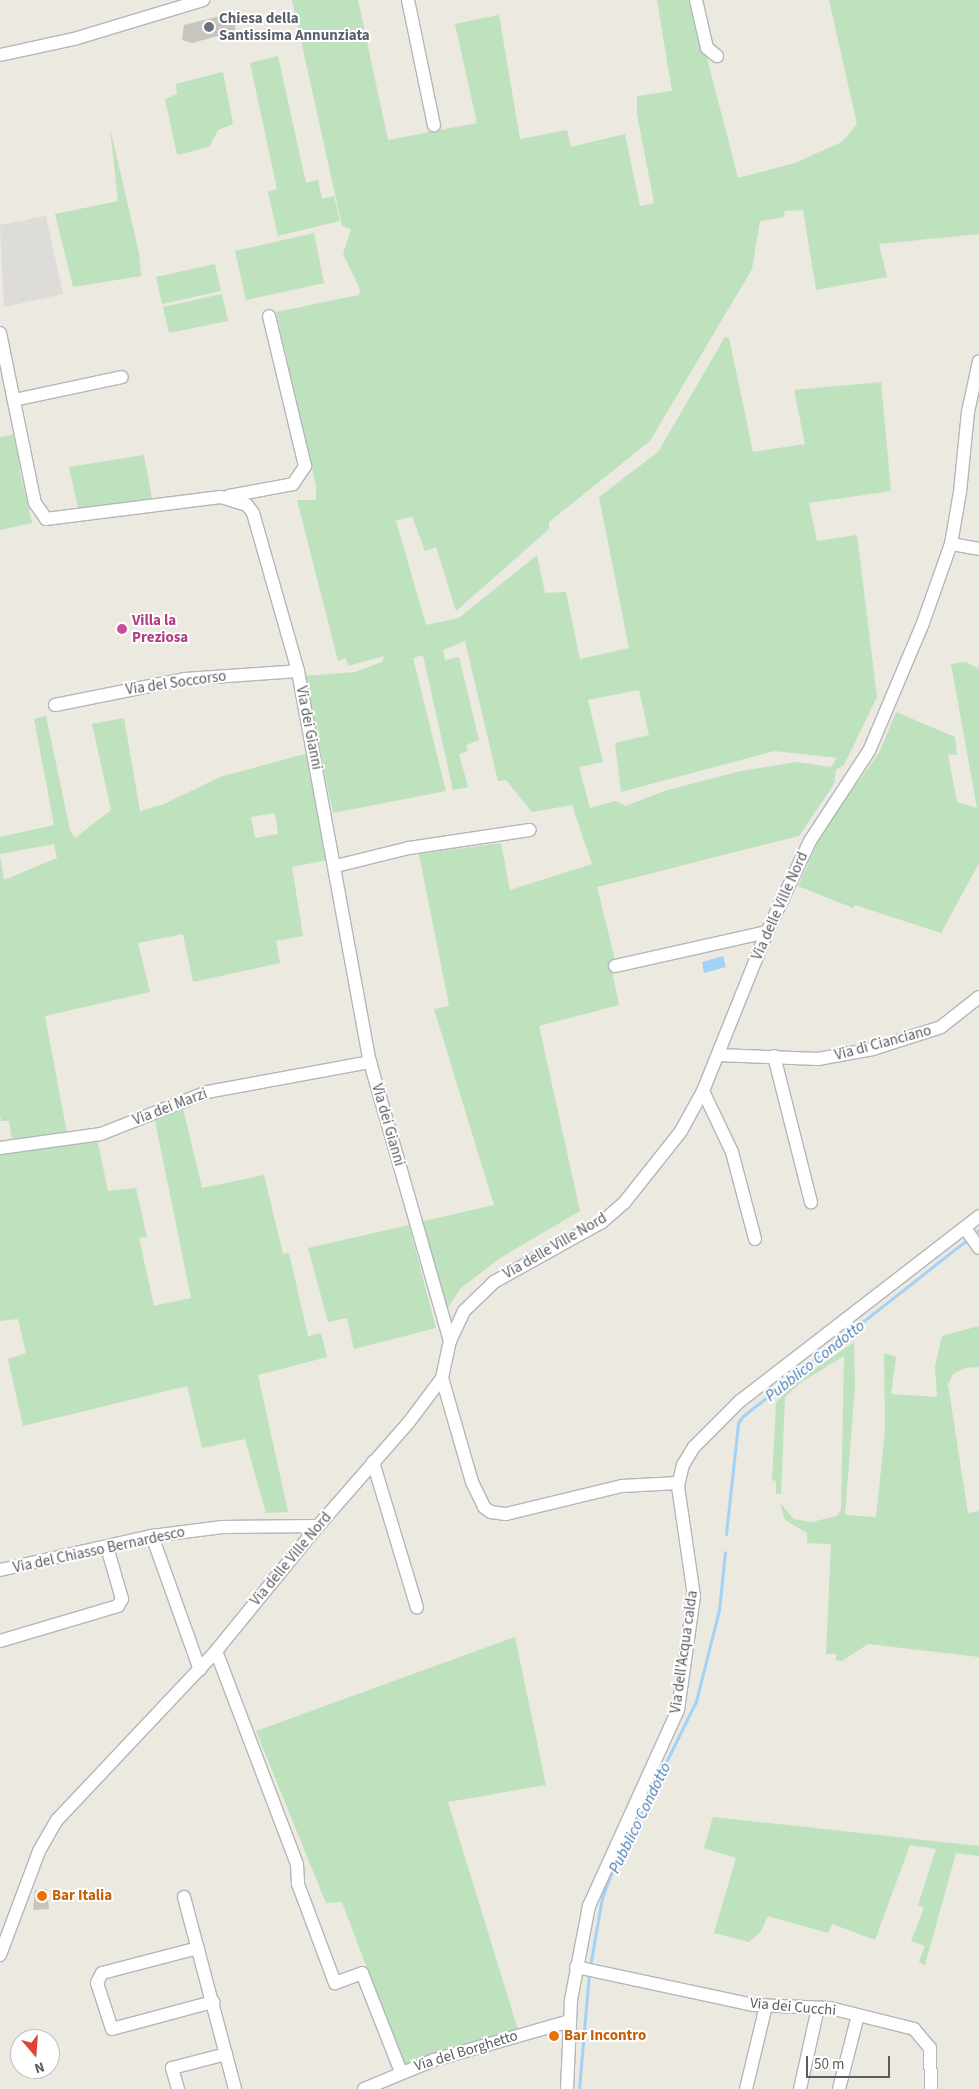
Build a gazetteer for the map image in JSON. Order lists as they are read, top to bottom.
{
  "streets": {
    "street": [
      "Via del Soccorso",
      "Via dei Gianni",
      "Via delle Ville Nord",
      "Via di Cianciano",
      "Via dei Marzi",
      "Via del Chiasso Bernardesco",
      "Via dell'Acqua calda",
      "Via dei Cucchi",
      "Via del Borghetto"
    ]
  },
  "crossings": [
    ["Via del Soccorso", "Via dei Gianni"],
    ["Via dei Gianni", "Via delle Ville Nord"],
    ["Via dei Gianni", "Via dei Marzi"],
    ["Via delle Ville Nord", "Via di Cianciano"],
    ["Via delle Ville Nord", "Via del Chiasso Bernardesco"],
    ["Via dell'Acqua calda", "Via dei Cucchi"],
    ["Via dell'Acqua calda", "Via del Borghetto"]
  ],
  "water": ["Pubblico Condotto"],
  "places": [
    "Chiesa della Santissima Annunziata",
    "Villa la Preziosa",
    "Bar Italia",
    "Bar Incontro"
  ],
  "scale_bar": "50 m",
  "north": "bottom"
}
